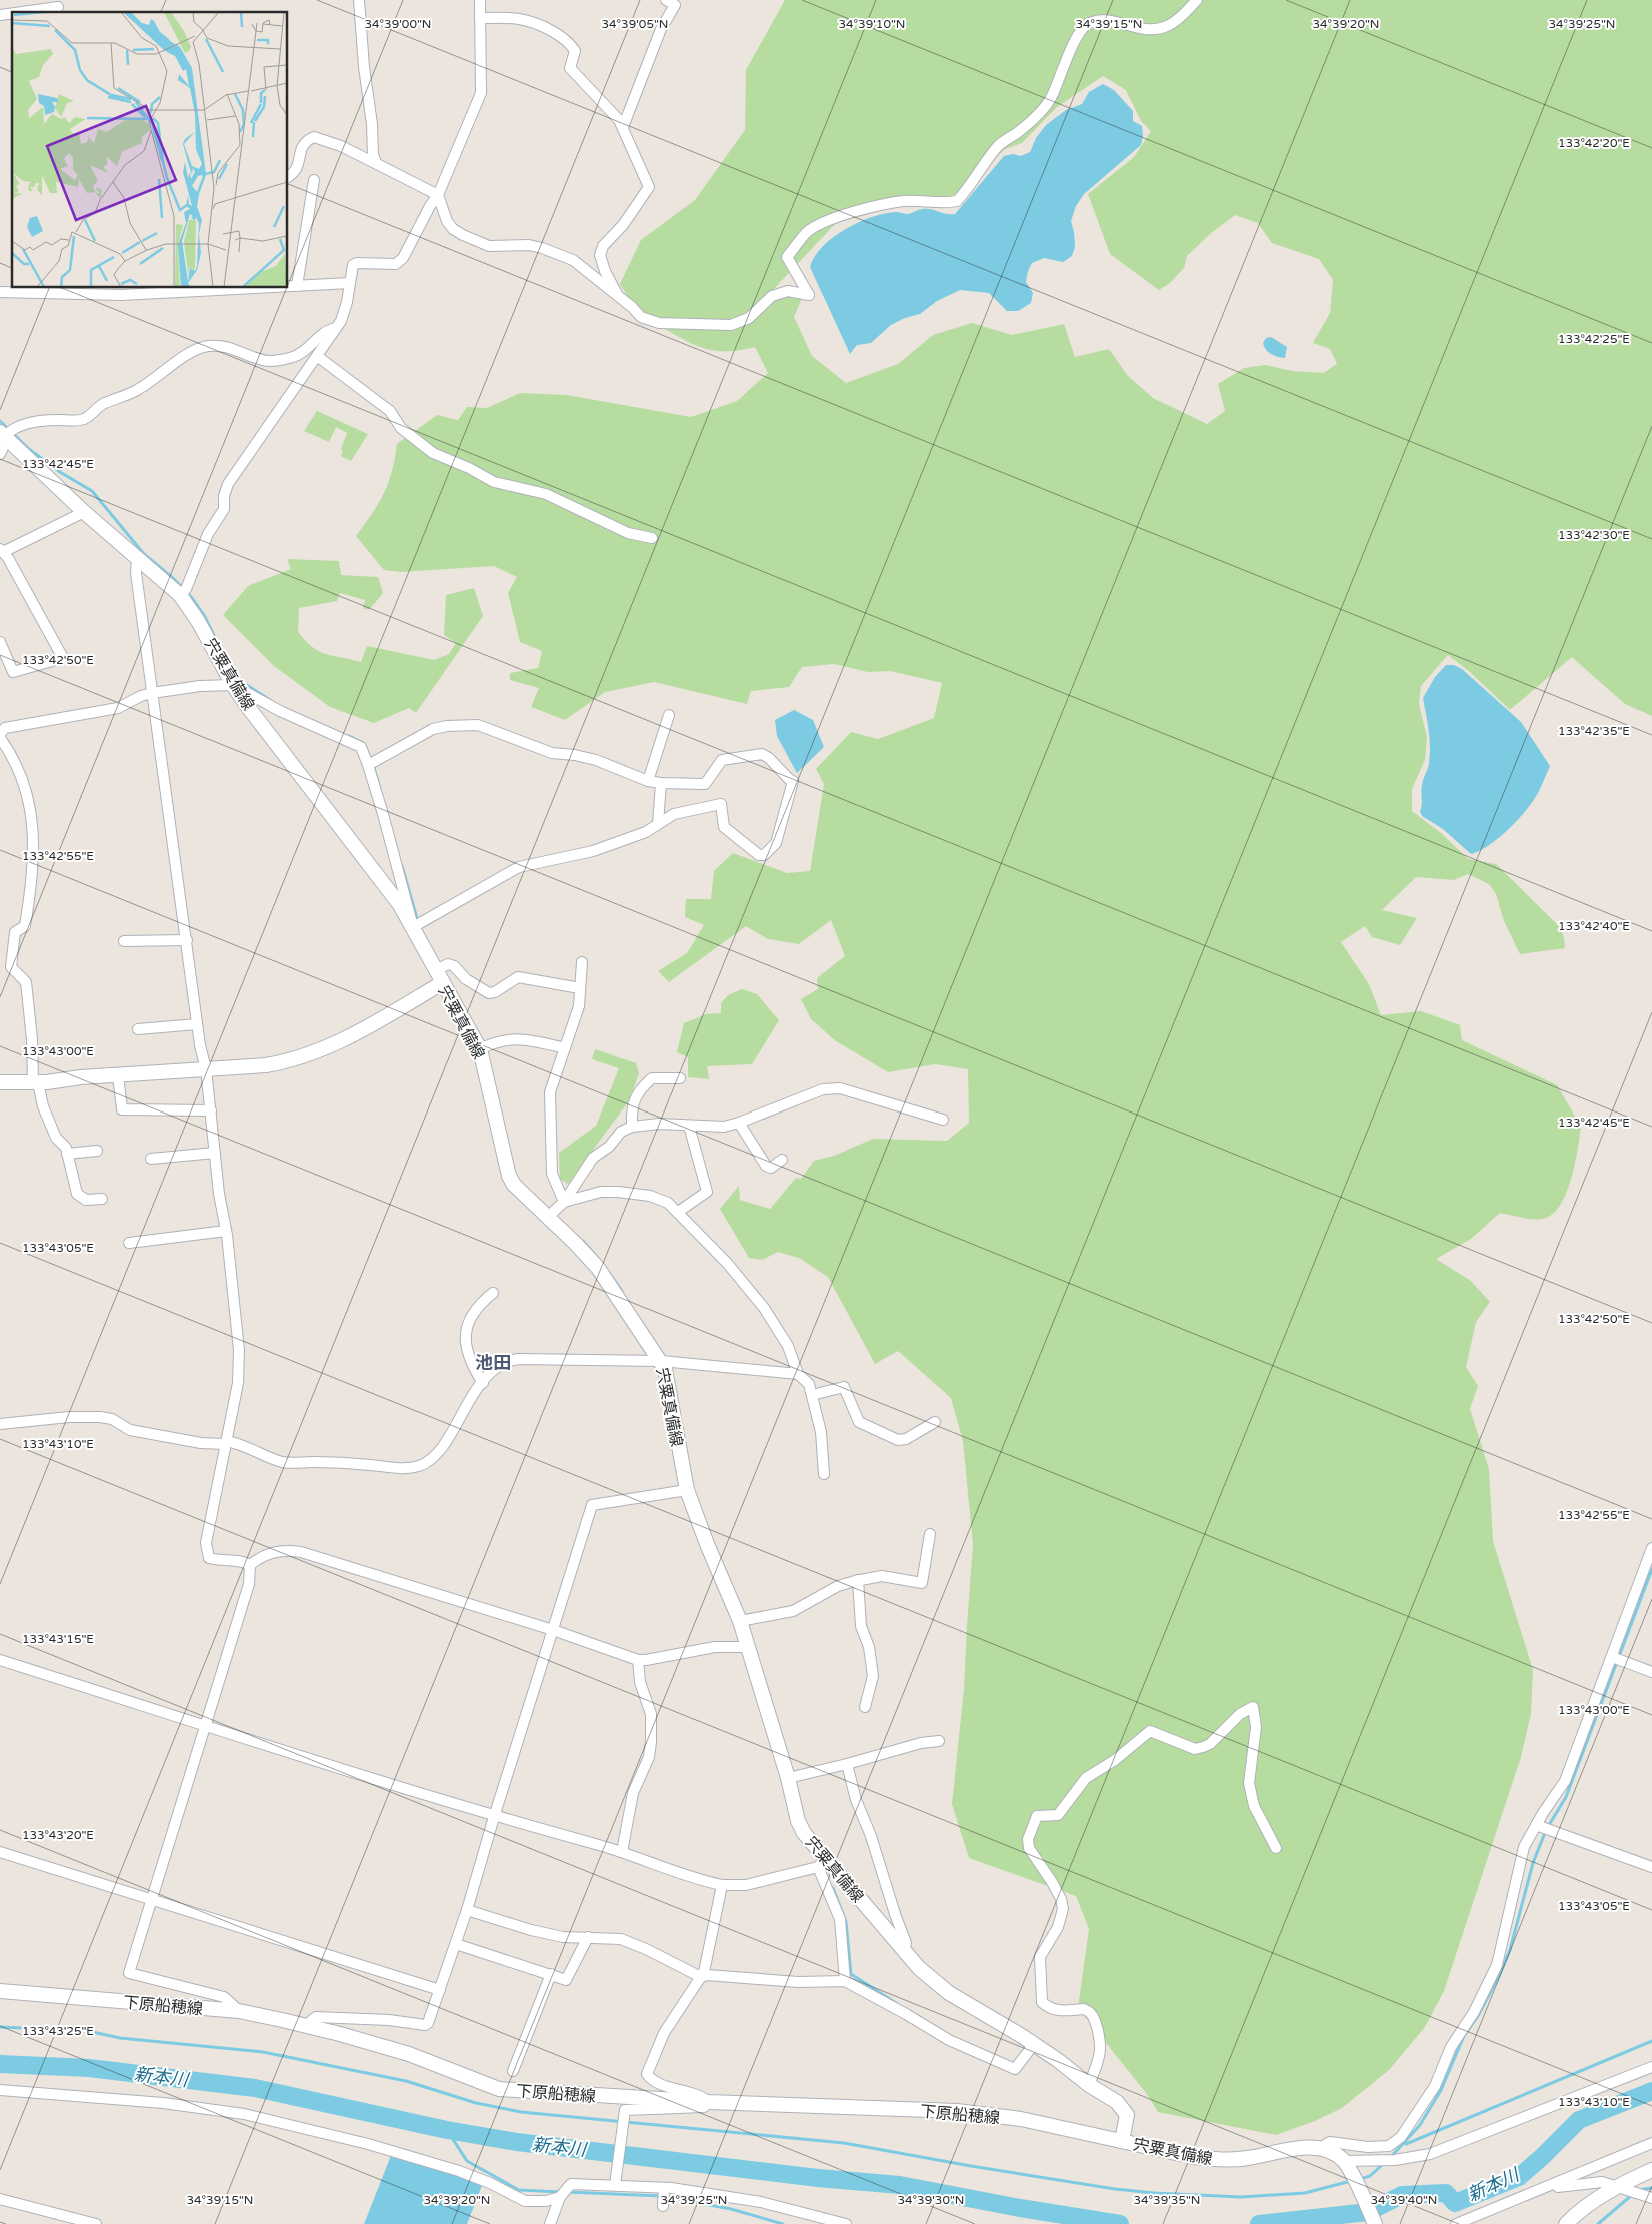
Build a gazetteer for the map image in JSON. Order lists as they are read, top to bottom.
{
  "streets": {
    "main road": ["宍粟真備線", "下原船穂線"]
  },
  "crossings": [
    ["宍粟真備線", "下原船穂線"]
  ],
  "districts": ["池田"],
  "water": ["新本川"],
  "coordinates": [
    "34°39'05\"N",
    "34°39'15\"N",
    "34°39'20\"N",
    "34°39'25\"N",
    "34°39'00\"N",
    "34°39'10\"N",
    "133°42'20\"E",
    "133°42'25\"E",
    "133°42'45\"E",
    "133°42'30\"E",
    "133°42'50\"E",
    "133°42'35\"E",
    "133°42'55\"E",
    "133°42'40\"E",
    "133°43'00\"E",
    "133°43'05\"E",
    "133°43'10\"E",
    "133°43'15\"E",
    "133°43'20\"E",
    "133°43'25\"E",
    "34°39'30\"N",
    "34°39'35\"N",
    "34°39'40\"N"
  ]
}
